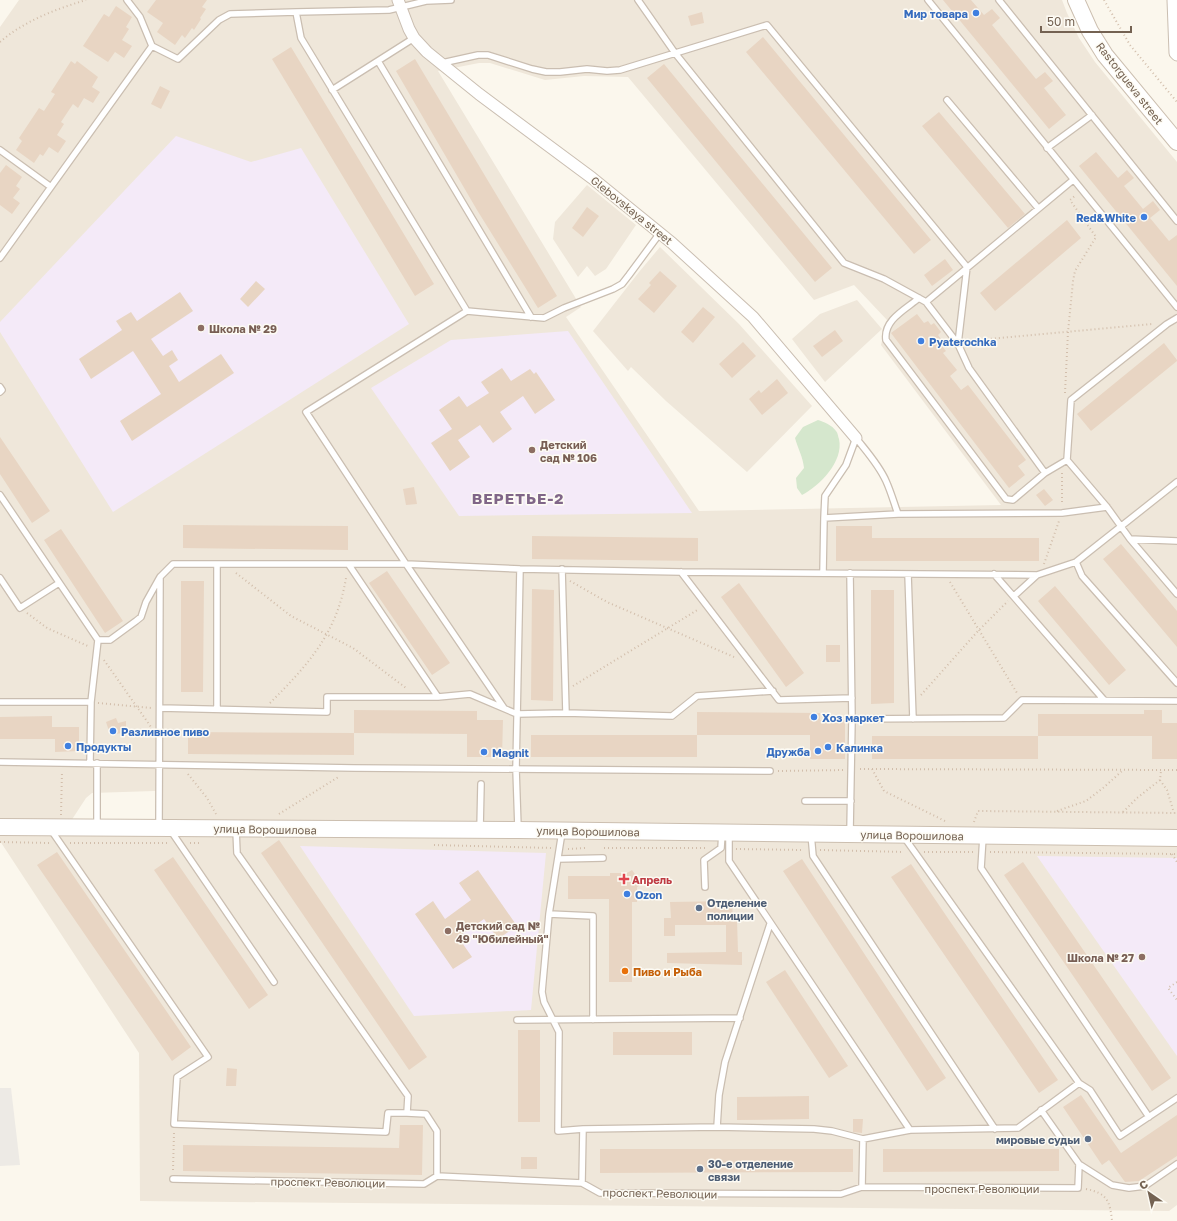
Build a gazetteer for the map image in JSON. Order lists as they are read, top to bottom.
{
  "streets": {
    "main road": ["Rastorgueva street", "улица Ворошилова"],
    "street": ["Glebovskaya street"],
    "lane": ["проспект Революции"]
  },
  "districts": ["ВЕРЕТЬЕ-2"],
  "places": {
    "other": [
      "Мир товара",
      "Red&White",
      "Школа № 29",
      "Pyaterochka",
      "Детский сад № 106",
      "Хоз маркет",
      "Разливное пиво",
      "Продукты",
      "Калинка",
      "Дружба",
      "Magnit",
      "Ozon",
      "Отделение полиции",
      "Детский сад № 49 \"Юбилейный\"",
      "Школа № 27",
      "Пиво и Рыба",
      "мировые судьи",
      "30-е отделение связи"
    ],
    "health": ["Апрель"]
  },
  "scale_bar": "50 m",
  "north": "top left"
}
